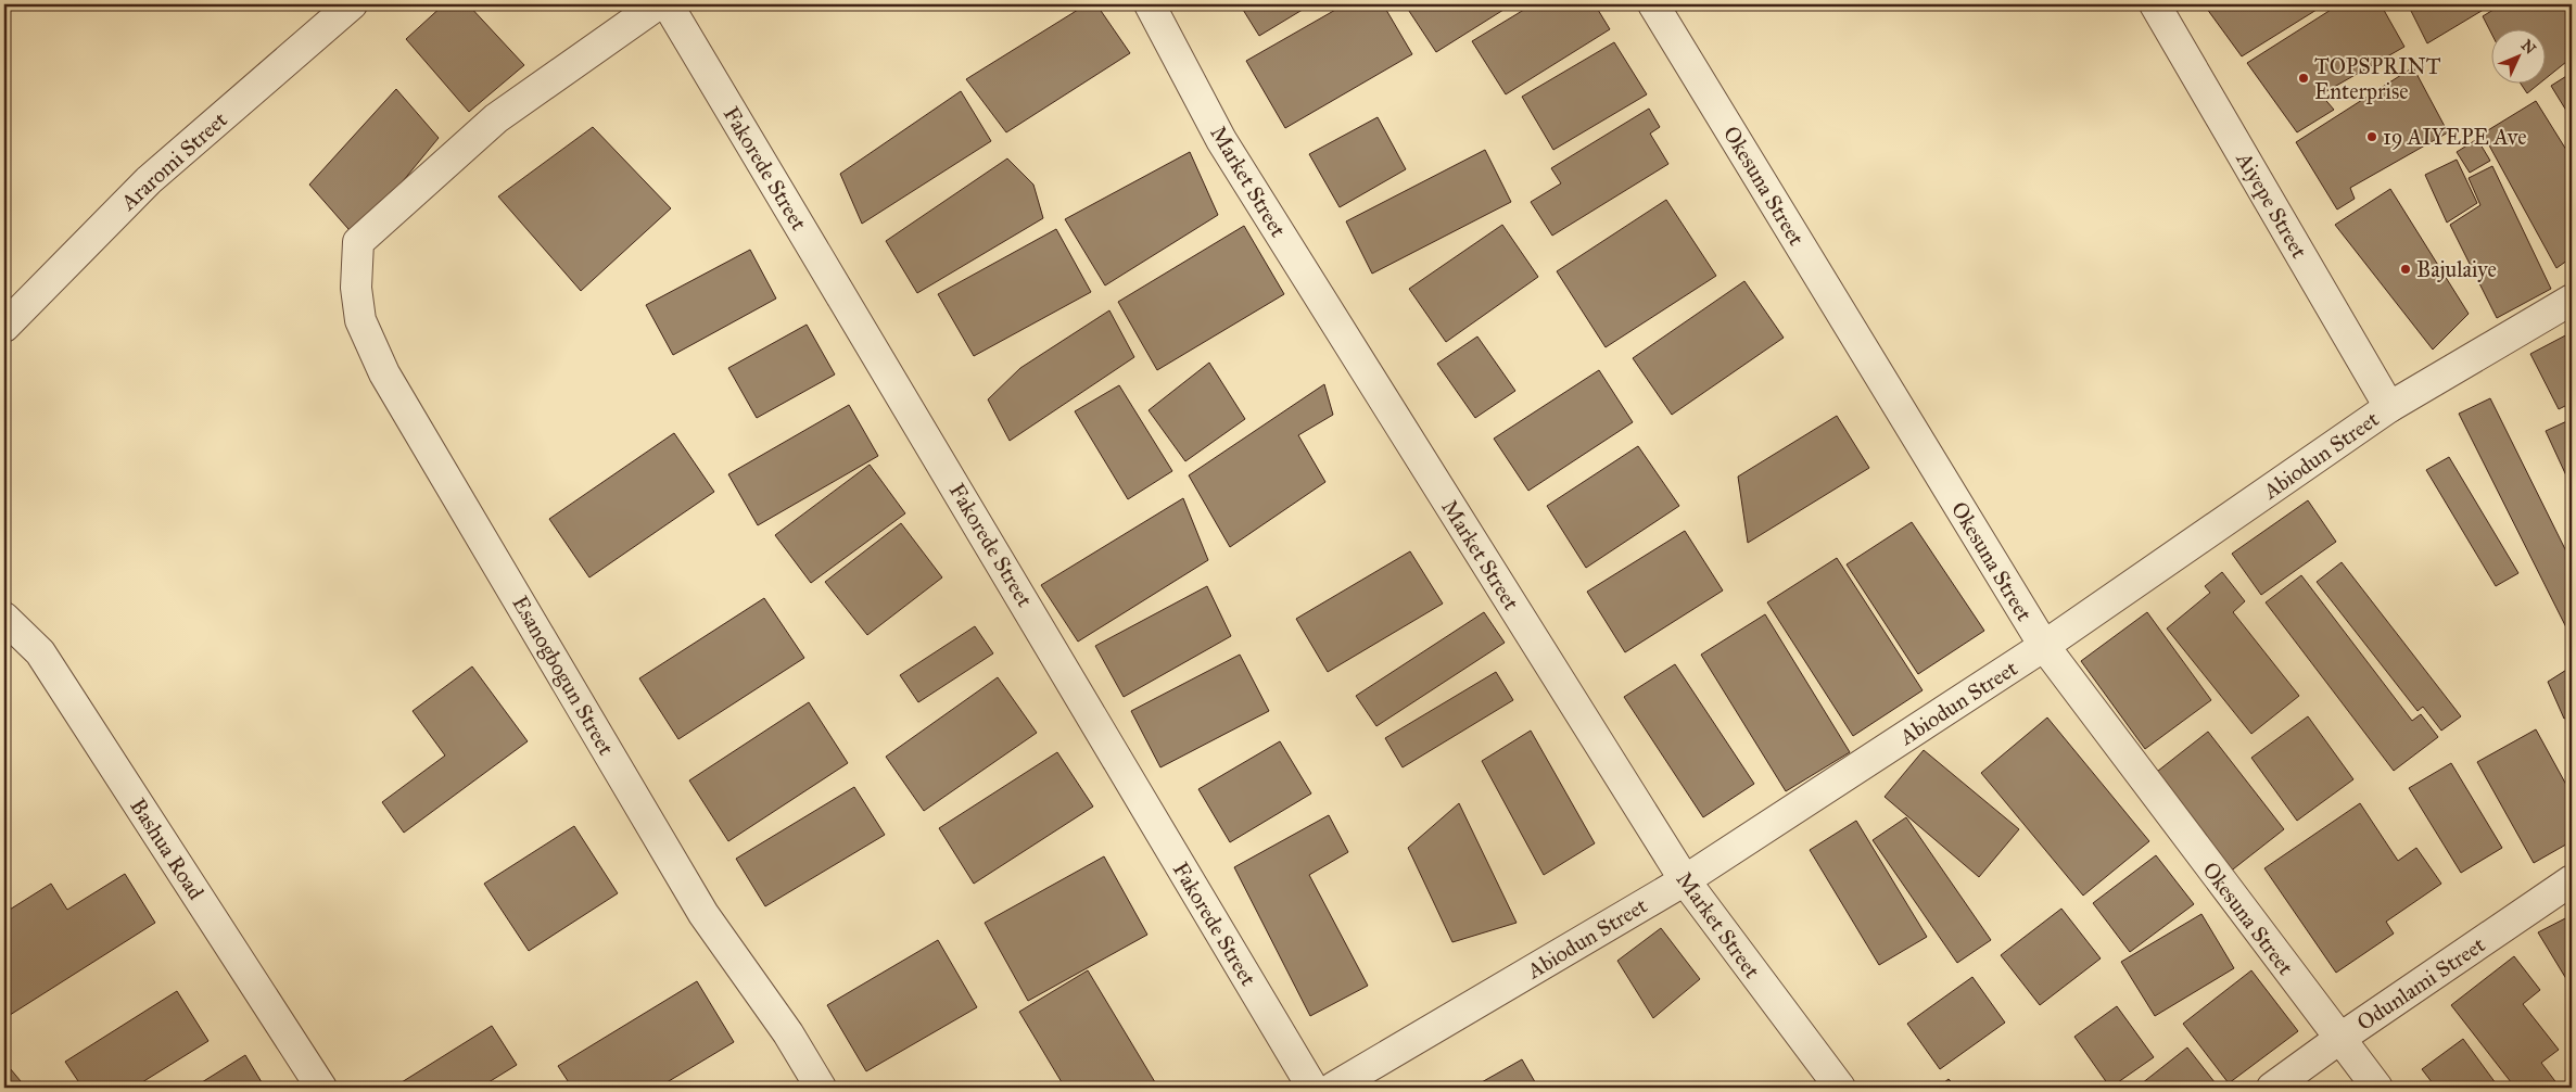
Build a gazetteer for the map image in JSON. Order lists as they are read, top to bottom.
{
  "streets": {
    "street": [
      "Araromi Street",
      "Fakorede Street",
      "Market Street",
      "Okesuna Street",
      "Aiyepe Street",
      "Abiodun Street",
      "Esanogbogun Street",
      "Bashua Road",
      "Odunlami Street"
    ]
  },
  "crossings": [
    ["Market Street", "Abiodun Street"],
    ["Okesuna Street", "Abiodun Street"],
    ["Okesuna Street", "Odunlami Street"],
    ["Aiyepe Street", "Abiodun Street"]
  ],
  "places": ["TOPSPRINT Enterprise", "19 AIYEPE Ave", "Bajulaiye"],
  "north": "top right"
}
